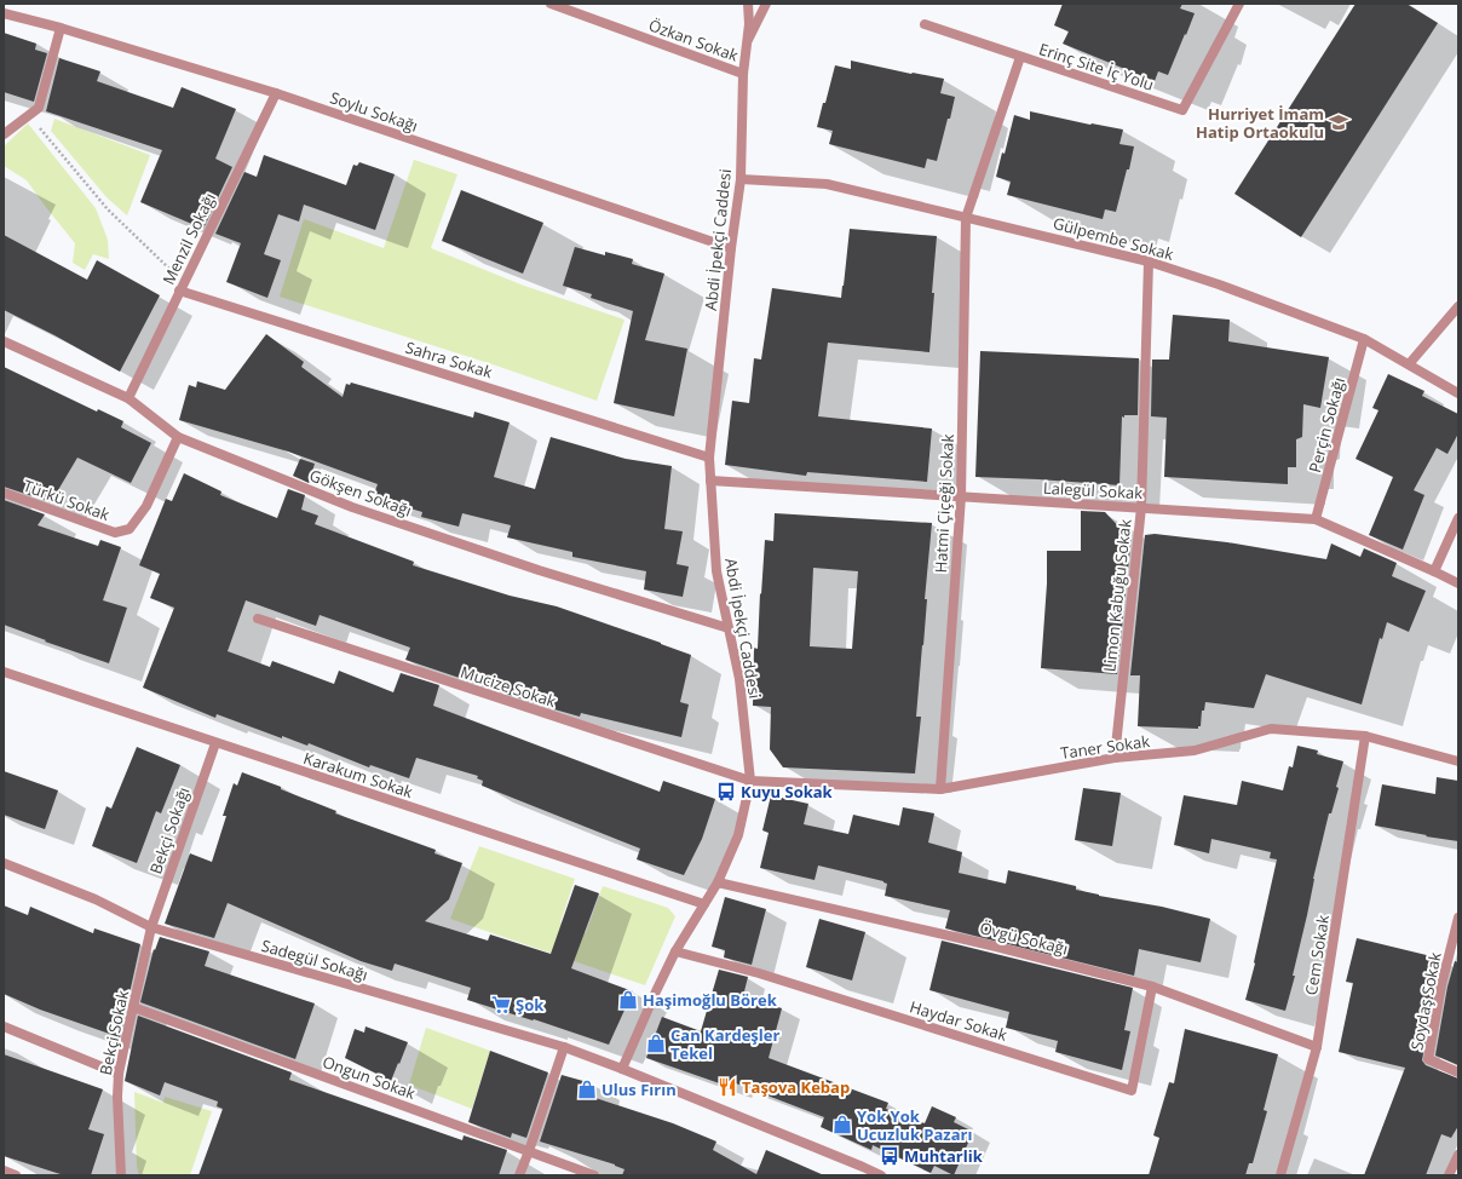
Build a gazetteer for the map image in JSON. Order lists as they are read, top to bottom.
{
  "streets": {
    "street": [
      "Özkan Sokak",
      "Erinç Site İç Yolu",
      "Soylu Sokağı",
      "Menzil Sokağı",
      "Gülpembe Sokak",
      "Abdi İpekçi Caddesi",
      "Sahra Sokak",
      "Perçin Sokağı",
      "Lalegül Sokak",
      "Gökşen Sokağı",
      "Türkü Sokak",
      "Hatmi Çiçeği Sokak",
      "Limon Kabuğu Sokak",
      "Mucize Sokak",
      "Taner Sokak",
      "Karakum Sokak",
      "Bekçi Sokağı",
      "Övgü Sokağı",
      "Cem Sokak",
      "Sadegül Sokağı",
      "Soydaş Sokak",
      "Haydar Sokak",
      "Bekçi Sokak",
      "Ongun Sokak"
    ]
  },
  "crossings": [
    ["Özkan Sokak", "Abdi İpekçi Caddesi"],
    ["Erinç Site İç Yolu", "Gülpembe Sokak"],
    ["Erinç Site İç Yolu", "Hatmi Çiçeği Sokak"],
    ["Soylu Sokağı", "Menzil Sokağı"],
    ["Soylu Sokağı", "Abdi İpekçi Caddesi"],
    ["Menzil Sokağı", "Sahra Sokak"],
    ["Menzil Sokağı", "Gökşen Sokağı"],
    ["Gülpembe Sokak", "Abdi İpekçi Caddesi"],
    ["Gülpembe Sokak", "Perçin Sokağı"],
    ["Gülpembe Sokak", "Hatmi Çiçeği Sokak"],
    ["Gülpembe Sokak", "Limon Kabuğu Sokak"],
    ["Abdi İpekçi Caddesi", "Sahra Sokak"],
    ["Abdi İpekçi Caddesi", "Lalegül Sokak"],
    ["Abdi İpekçi Caddesi", "Gökşen Sokağı"],
    ["Abdi İpekçi Caddesi", "Mucize Sokak"],
    ["Abdi İpekçi Caddesi", "Taner Sokak"],
    ["Abdi İpekçi Caddesi", "Karakum Sokak"],
    ["Abdi İpekçi Caddesi", "Övgü Sokağı"],
    ["Abdi İpekçi Caddesi", "Sadegül Sokağı"],
    ["Abdi İpekçi Caddesi", "Haydar Sokak"],
    ["Perçin Sokağı", "Lalegül Sokak"],
    ["Lalegül Sokak", "Hatmi Çiçeği Sokak"],
    ["Lalegül Sokak", "Limon Kabuğu Sokak"],
    ["Gökşen Sokağı", "Türkü Sokak"],
    ["Hatmi Çiçeği Sokak", "Taner Sokak"],
    ["Limon Kabuğu Sokak", "Taner Sokak"],
    ["Mucize Sokak", "Taner Sokak"],
    ["Taner Sokak", "Cem Sokak"],
    ["Karakum Sokak", "Bekçi Sokağı"],
    ["Bekçi Sokağı", "Sadegül Sokağı"],
    ["Bekçi Sokağı", "Bekçi Sokak"],
    ["Övgü Sokağı", "Cem Sokak"],
    ["Övgü Sokağı", "Haydar Sokak"],
    ["Sadegül Sokağı", "Bekçi Sokak"],
    ["Bekçi Sokak", "Ongun Sokak"]
  ],
  "places": {
    "school or university": ["Hurriyet İmam Hatip Ortaokulu"],
    "bus stop": ["Kuyu Sokak", "Muhtarlik"],
    "shop": [
      "Haşimoğlu Börek",
      "Can Kardeşler Tekel",
      "Ulus Fırın",
      "Yok Yok Ucuzluk Pazarı"
    ],
    "supermarket": ["Şok"],
    "restaurant": ["Taşova Kebap"]
  }
}
